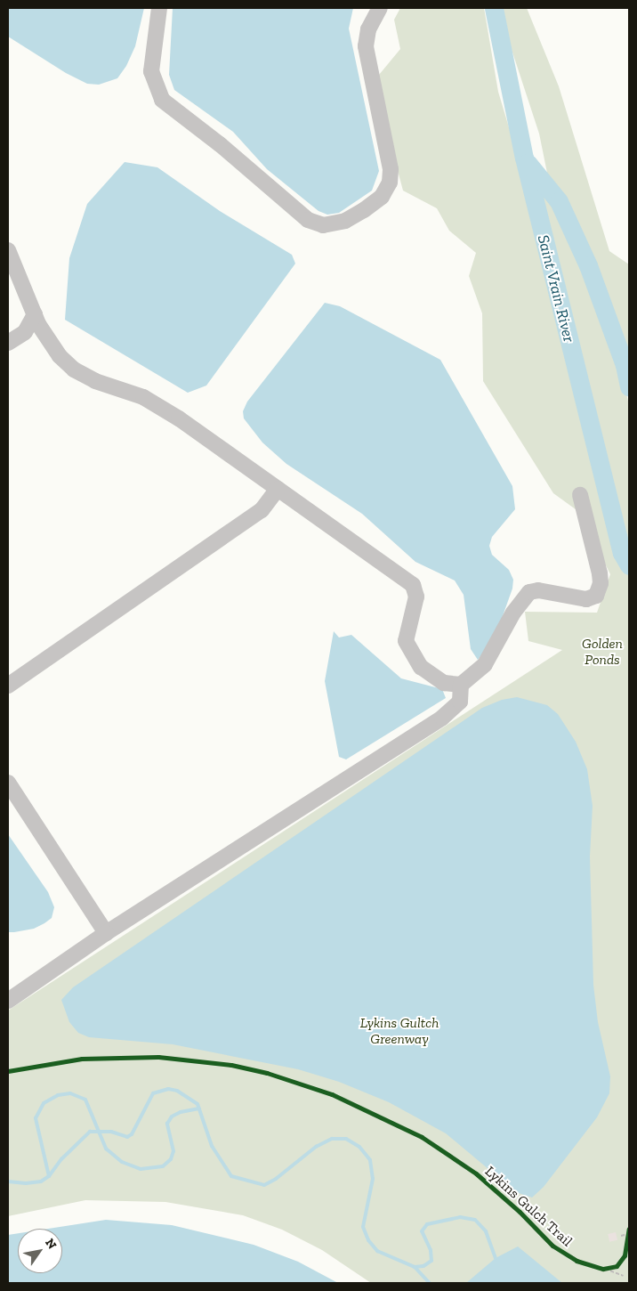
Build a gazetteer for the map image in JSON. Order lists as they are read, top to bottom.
{
  "streets": {
    "cycle path": ["Lykins Gulch Trail"]
  },
  "water": ["Saint Vrain River"],
  "parks": ["Golden Ponds", "Lykins Gultch Greenway"],
  "north": "top right"
}
